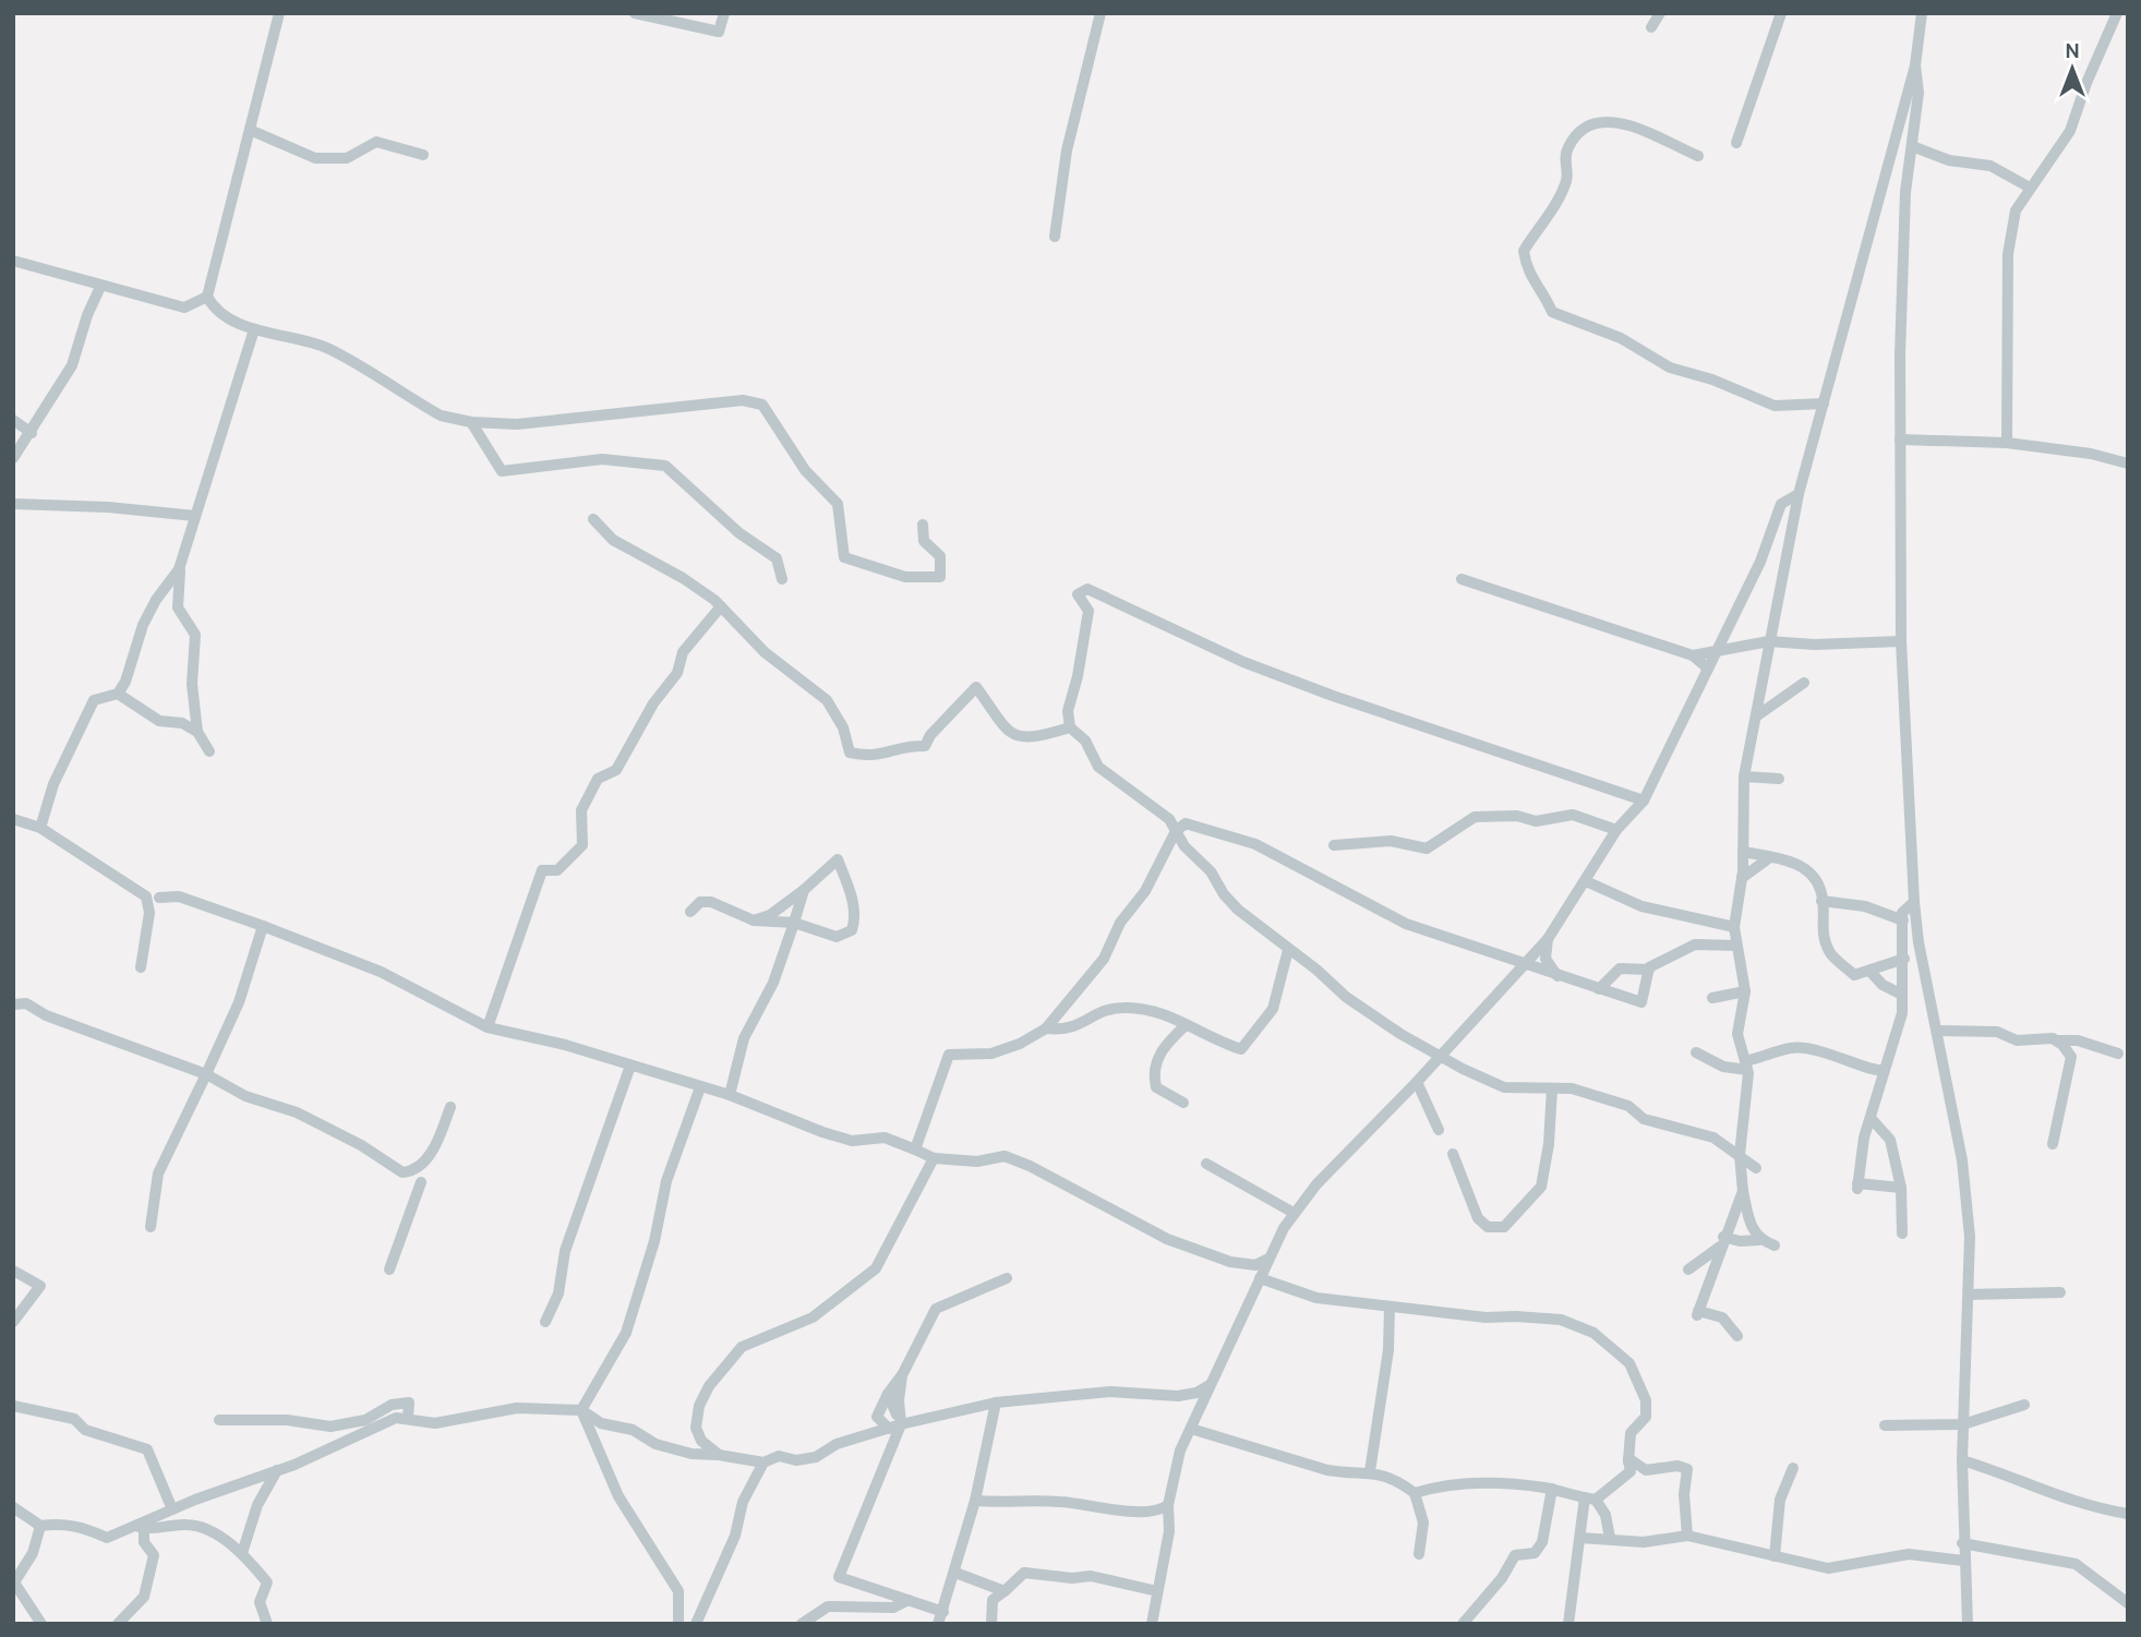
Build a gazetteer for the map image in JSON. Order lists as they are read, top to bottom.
{
  "north": "top"
}
